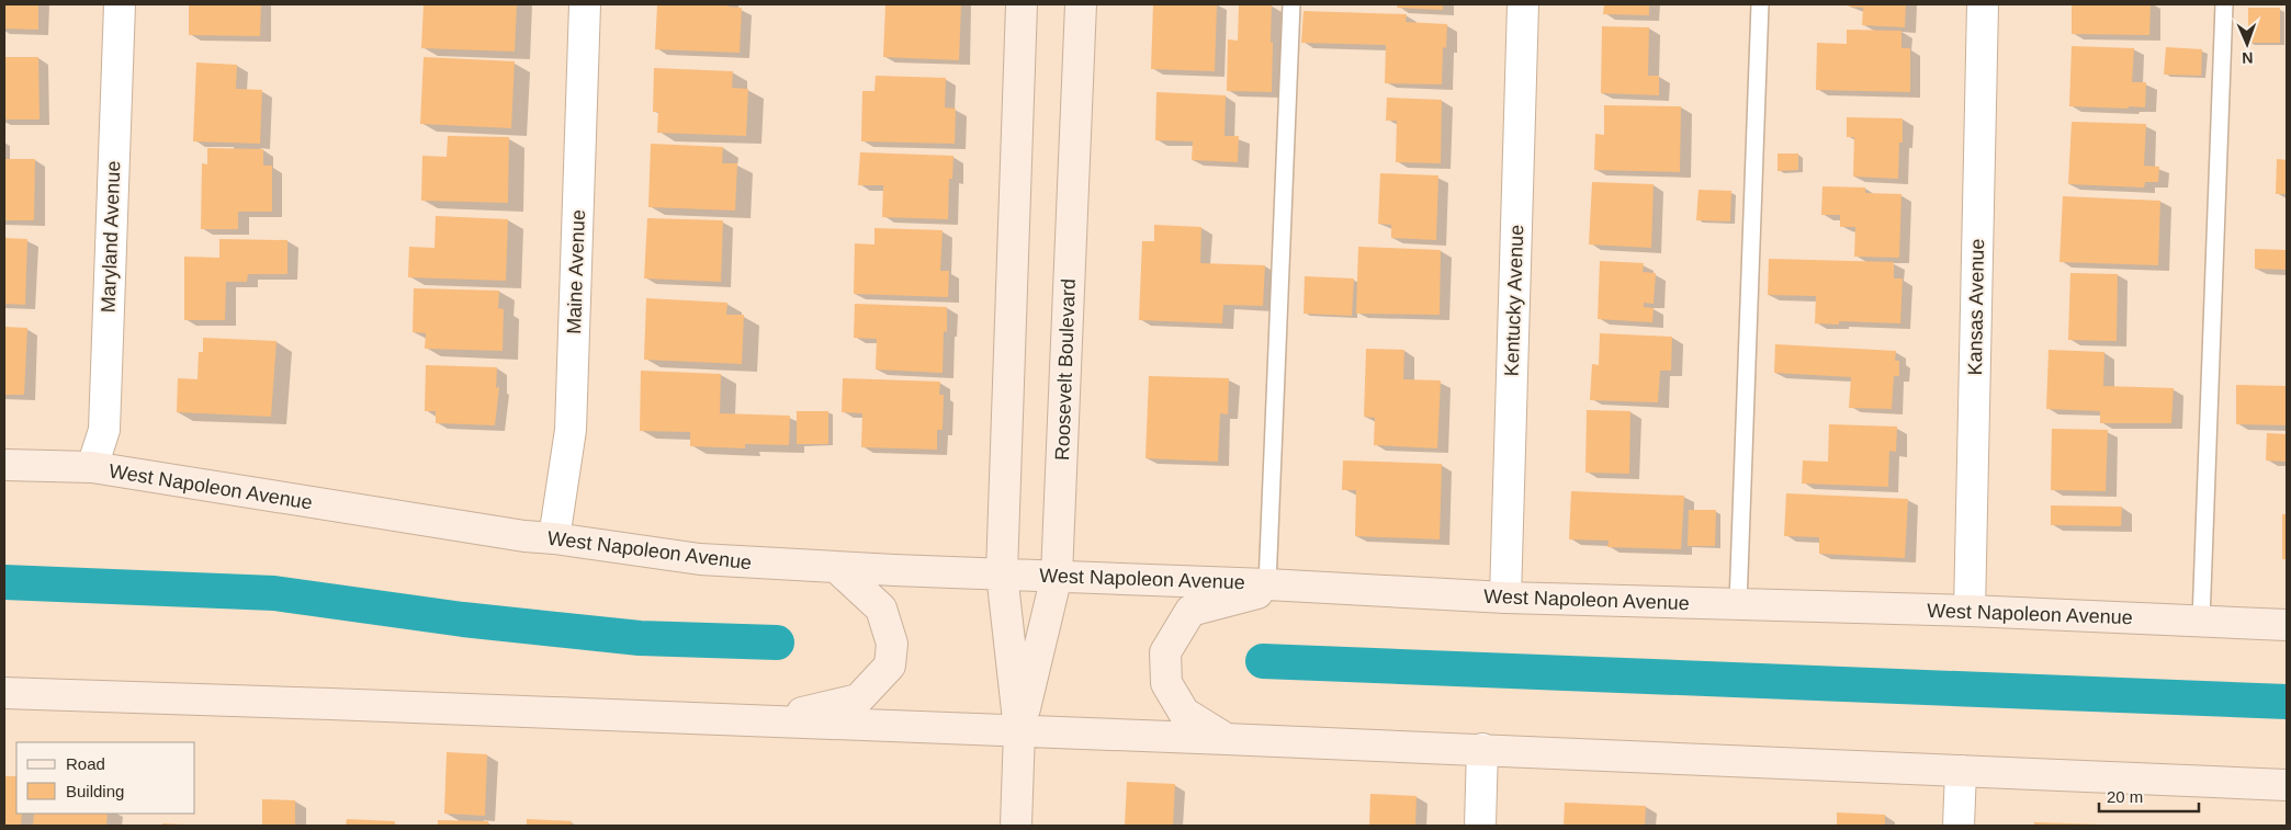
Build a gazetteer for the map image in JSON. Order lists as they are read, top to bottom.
{
  "streets": {
    "main road": ["Roosevelt Boulevard", "West Napoleon Avenue"],
    "street": [
      "Maryland Avenue",
      "Maine Avenue",
      "Kentucky Avenue",
      "Kansas Avenue"
    ]
  },
  "crossings": [
    ["Maryland Avenue", "West Napoleon Avenue"],
    ["Maine Avenue", "West Napoleon Avenue"],
    ["Kentucky Avenue", "West Napoleon Avenue"],
    ["Kansas Avenue", "West Napoleon Avenue"],
    ["Roosevelt Boulevard", "West Napoleon Avenue"]
  ],
  "legend": ["Road", "Building"],
  "scale_bar": "20 m",
  "north": "bottom"
}
